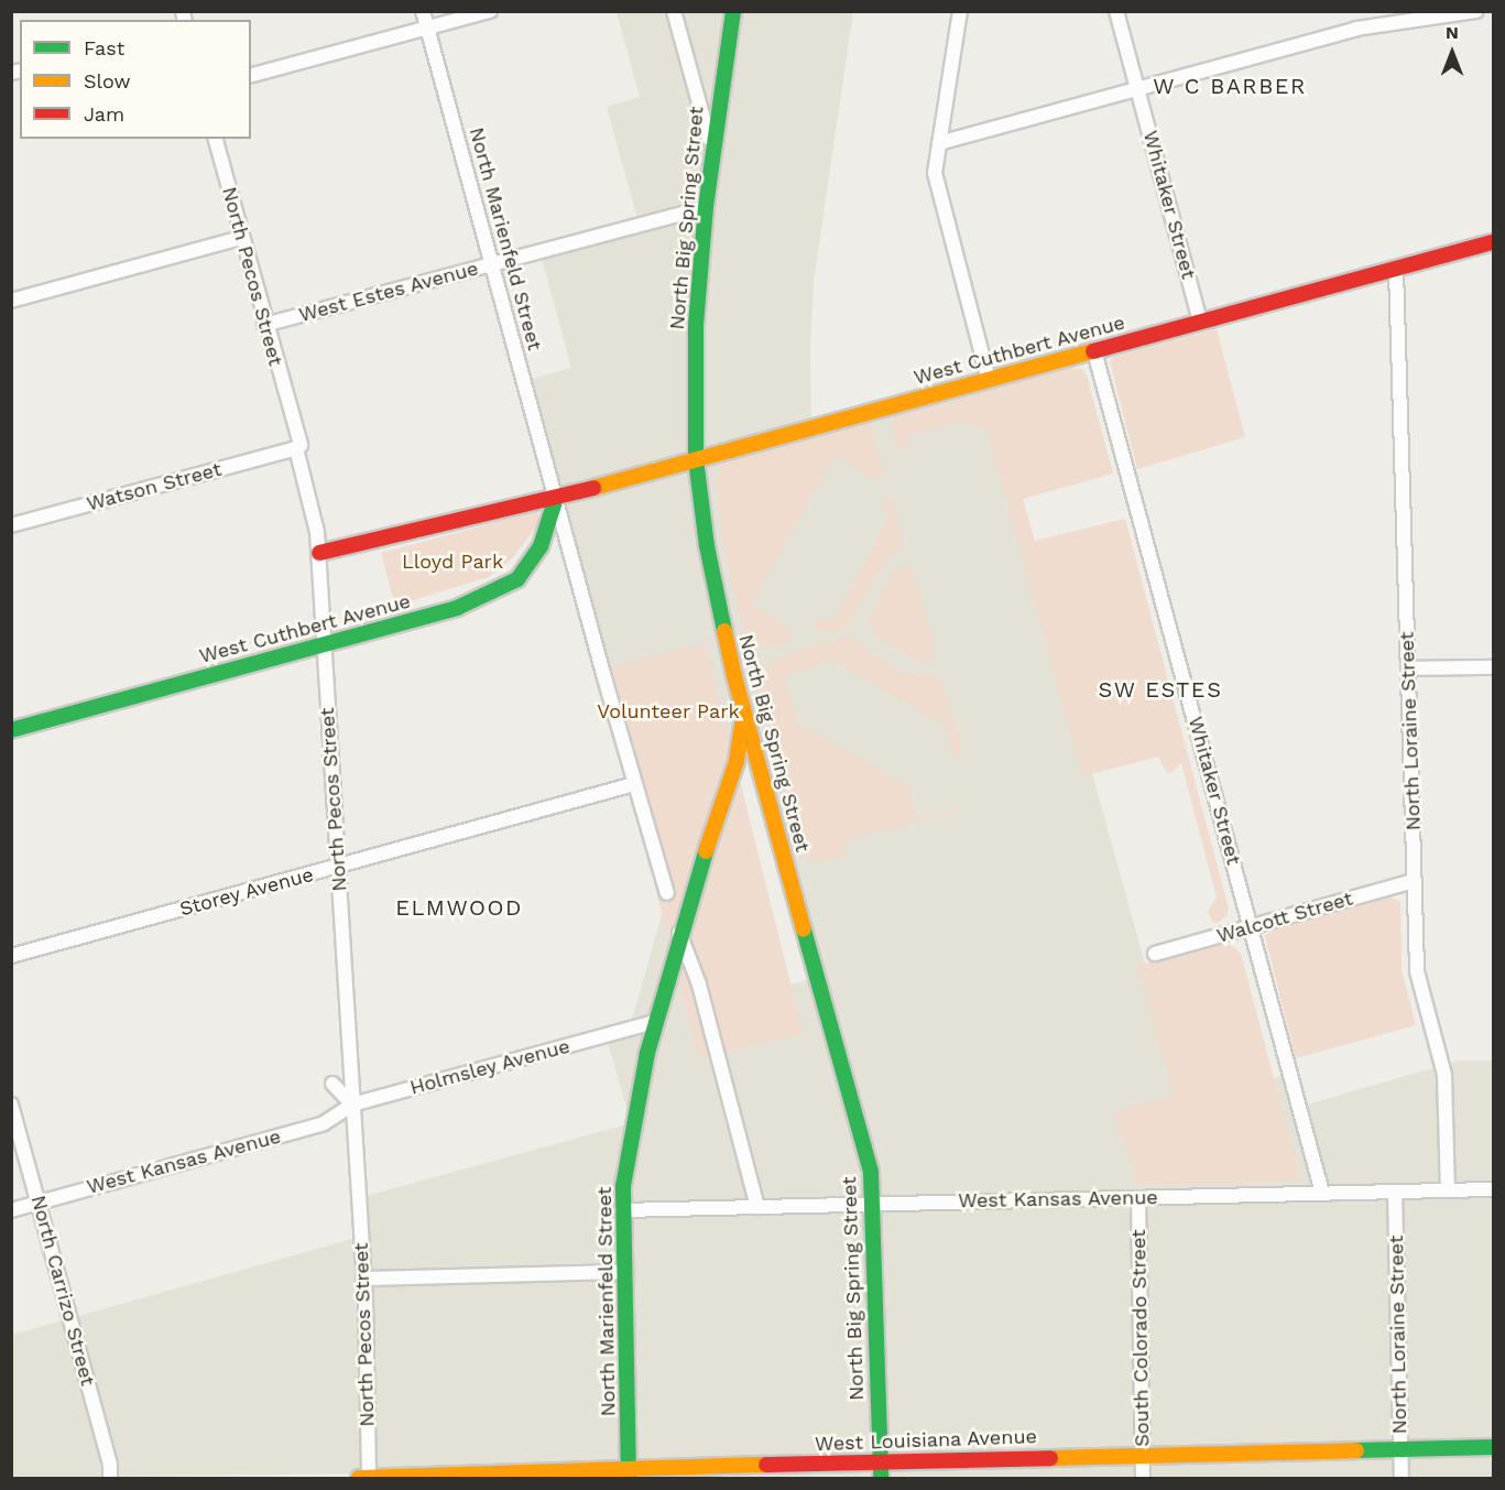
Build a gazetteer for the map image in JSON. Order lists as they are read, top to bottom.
{
  "streets": {
    "main road": [
      "North Big Spring Street",
      "North Marienfeld Street",
      "West Cuthbert Avenue",
      "West Louisiana Avenue"
    ],
    "street": [
      "Whitaker Street",
      "North Pecos Street",
      "West Estes Avenue",
      "Watson Street",
      "North Loraine Street",
      "Storey Avenue",
      "Walcott Street",
      "Holmsley Avenue",
      "West Kansas Avenue",
      "North Carrizo Street",
      "South Colorado Street"
    ]
  },
  "crossings": [
    ["Whitaker Street", "West Cuthbert Avenue"],
    ["Whitaker Street", "Walcott Street"],
    ["Whitaker Street", "West Kansas Avenue"],
    ["North Big Spring Street", "North Marienfeld Street"],
    ["North Big Spring Street", "West Estes Avenue"],
    ["North Big Spring Street", "West Cuthbert Avenue"],
    ["North Big Spring Street", "West Kansas Avenue"],
    ["North Big Spring Street", "West Louisiana Avenue"],
    ["North Marienfeld Street", "West Estes Avenue"],
    ["North Marienfeld Street", "West Cuthbert Avenue"],
    ["North Marienfeld Street", "Storey Avenue"],
    ["North Marienfeld Street", "Holmsley Avenue"],
    ["North Marienfeld Street", "West Kansas Avenue"],
    ["North Marienfeld Street", "West Louisiana Avenue"],
    ["North Pecos Street", "West Estes Avenue"],
    ["North Pecos Street", "West Cuthbert Avenue"],
    ["North Pecos Street", "Watson Street"],
    ["North Pecos Street", "Storey Avenue"],
    ["North Pecos Street", "Holmsley Avenue"],
    ["North Pecos Street", "West Kansas Avenue"],
    ["North Pecos Street", "West Louisiana Avenue"],
    ["West Cuthbert Avenue", "North Loraine Street"],
    ["North Loraine Street", "Walcott Street"],
    ["North Loraine Street", "West Kansas Avenue"],
    ["North Loraine Street", "West Louisiana Avenue"],
    ["Holmsley Avenue", "West Kansas Avenue"],
    ["West Kansas Avenue", "North Carrizo Street"],
    ["West Kansas Avenue", "South Colorado Street"],
    ["South Colorado Street", "West Louisiana Avenue"]
  ],
  "districts": ["W C BARBER", "SW ESTES", "ELMWOOD"],
  "parks": ["Lloyd Park", "Volunteer Park"],
  "legend": ["Fast", "Slow", "Jam"],
  "north": "top"
}
